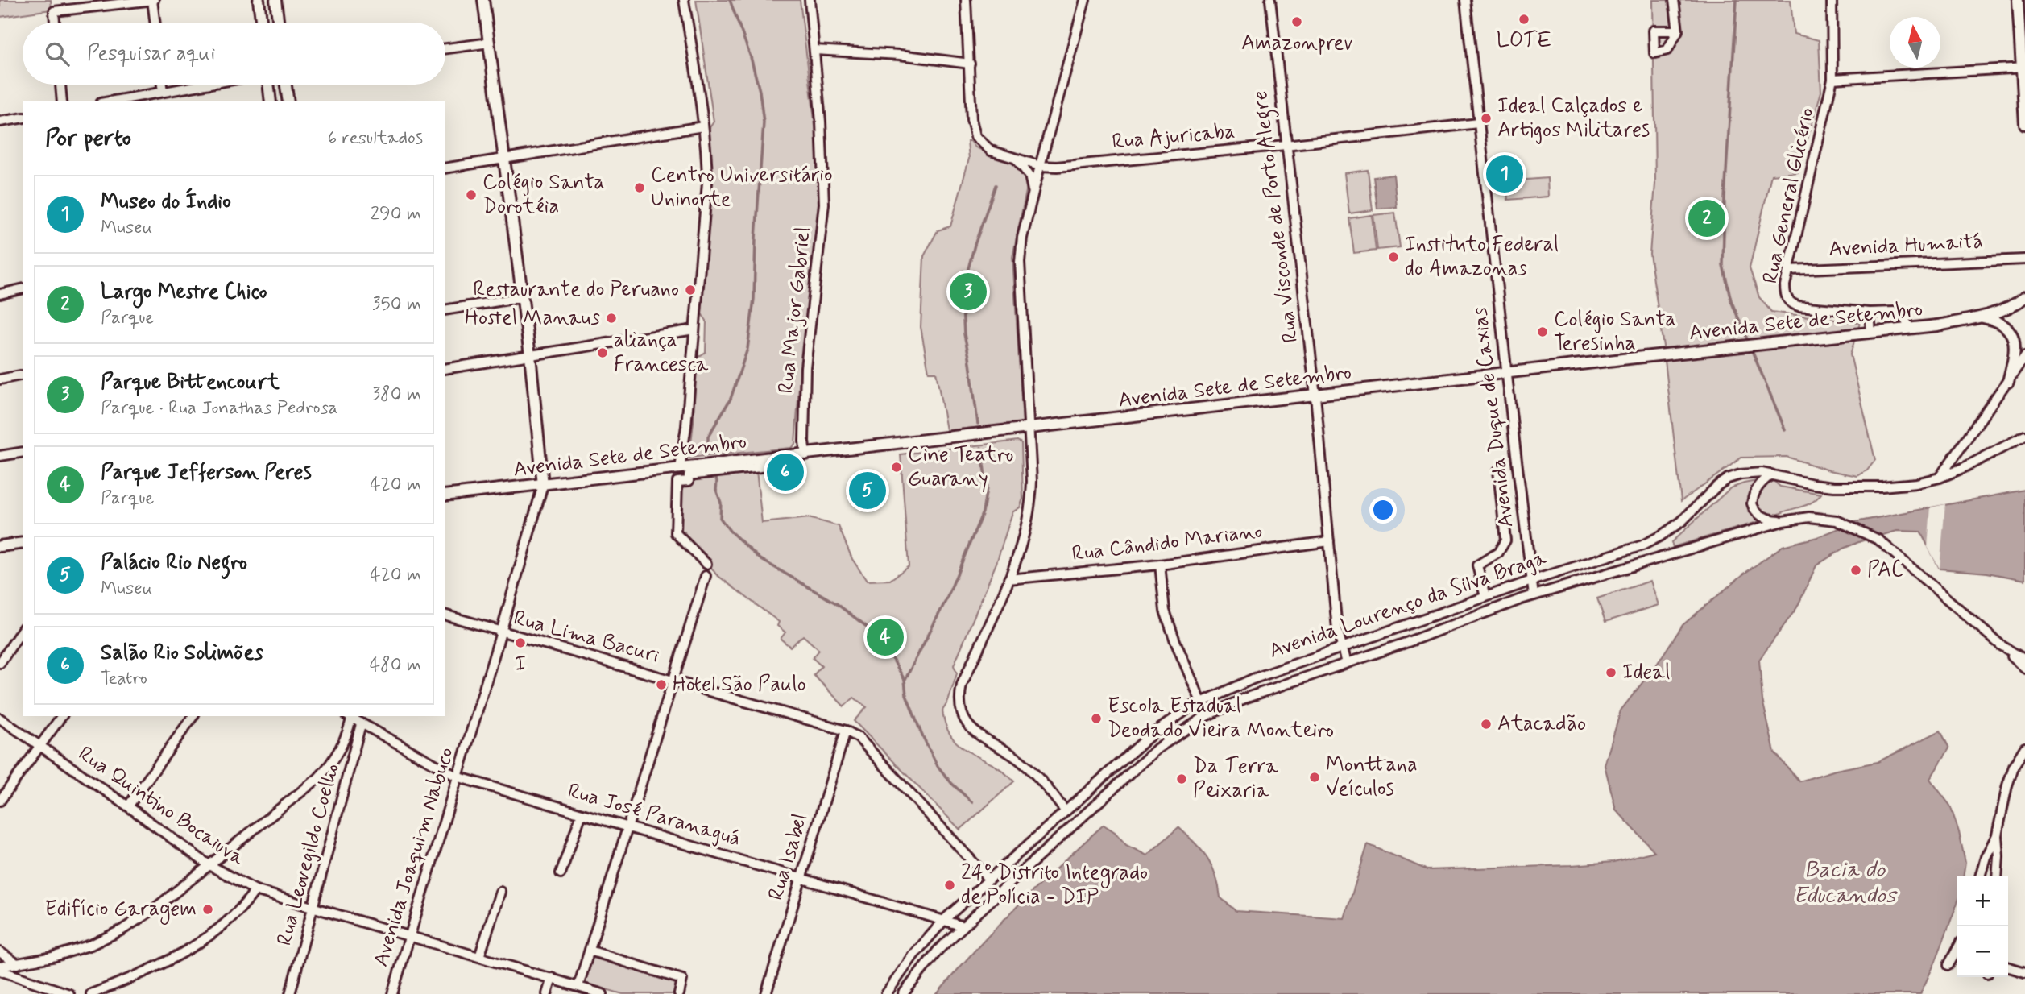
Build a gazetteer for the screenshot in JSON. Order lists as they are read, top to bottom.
{
  "streets": {
    "main road": ["Avenida Sete de Setembro", "Avenida Joaquim Nabuco"],
    "street": [
      "Rua Ajuricaba",
      "Rua General Glicério",
      "Rua Visconde de Porto Alegre",
      "Avenida Humaitá",
      "Rua Major Gabriel",
      "Avenida Duque de Caxias",
      "Rua Cândido Mariano",
      "Avenida Lourenço da Silva Braga",
      "Rua Lima Bacuri",
      "Rua Quintino Bocaiuva",
      "Rua José Paranaguá",
      "Rua Leovegildo Coelho",
      "Rua Isabel"
    ]
  },
  "crossings": [
    ["Rua Ajuricaba", "Rua Visconde de Porto Alegre"],
    ["Rua Ajuricaba", "Avenida Duque de Caxias"],
    ["Rua General Glicério", "Avenida Humaitá"],
    ["Rua General Glicério", "Avenida Sete de Setembro"],
    ["Rua Visconde de Porto Alegre", "Avenida Sete de Setembro"],
    ["Rua Visconde de Porto Alegre", "Rua Cândido Mariano"],
    ["Rua Visconde de Porto Alegre", "Avenida Lourenço da Silva Braga"],
    ["Rua Major Gabriel", "Avenida Sete de Setembro"],
    ["Avenida Sete de Setembro", "Avenida Duque de Caxias"],
    ["Avenida Sete de Setembro", "Avenida Joaquim Nabuco"],
    ["Avenida Duque de Caxias", "Avenida Lourenço da Silva Braga"],
    ["Avenida Lourenço da Silva Braga", "Rua Lima Bacuri"],
    ["Avenida Lourenço da Silva Braga", "Rua José Paranaguá"],
    ["Rua Lima Bacuri", "Avenida Joaquim Nabuco"],
    ["Rua Lima Bacuri", "Rua Isabel"],
    ["Rua Quintino Bocaiuva", "Rua Leovegildo Coelho"],
    ["Rua Quintino Bocaiuva", "Avenida Joaquim Nabuco"],
    ["Rua José Paranaguá", "Rua Leovegildo Coelho"],
    ["Rua José Paranaguá", "Avenida Joaquim Nabuco"],
    ["Rua José Paranaguá", "Rua Isabel"]
  ],
  "water": ["Bacia do Educandos"],
  "places": [
    "LOTE",
    "Amazonprev",
    "Ideal Calçados e Artigos Militares",
    "Centro Universitário Uninorte",
    "Colégio Santa Dorotéia",
    "Instituto Federal do Amazonas",
    "Restaurante do Peruano",
    "Hostel Manaus",
    "Colégio Santa Teresinha",
    "aliança Francesca",
    "Cine Teatro Guarany",
    "PAC",
    "I",
    "Ideal",
    "Hotel São Paulo",
    "Escola Estadual Deodado Vieira Monteiro",
    "Atacadão",
    "Monttana Veículos",
    "Da Terra Peixaria",
    "24º Distrito Integrado de Polícia - DIP",
    "Edifício Garagem"
  ],
  "north": "top",
  "page": {
    "search": "Pesquisar aqui",
    "heading": ["Por perto", "6 resultados"],
    "pins": [
      "1",
      "2",
      "3",
      "6",
      "5",
      "4"
    ],
    "list": [
      {
        "mark": "1",
        "name": "Museo do Índio",
        "note": "Museu",
        "value": "290 m"
      },
      {
        "mark": "2",
        "name": "Largo Mestre Chico",
        "note": "Parque",
        "value": "350 m"
      },
      {
        "mark": "3",
        "name": "Parque Bittencourt",
        "note": "Parque · Rua Jonathas Pedrosa",
        "value": "380 m"
      },
      {
        "mark": "4",
        "name": "Parque Jefferson Peres",
        "note": "Parque",
        "value": "420 m"
      },
      {
        "mark": "5",
        "name": "Palácio Rio Negro",
        "note": "Museu",
        "value": "420 m"
      },
      {
        "mark": "6",
        "name": "Salão Rio Solimões",
        "note": "Teatro",
        "value": "480 m"
      }
    ],
    "map_buttons": ["+", "−"]
  }
}
